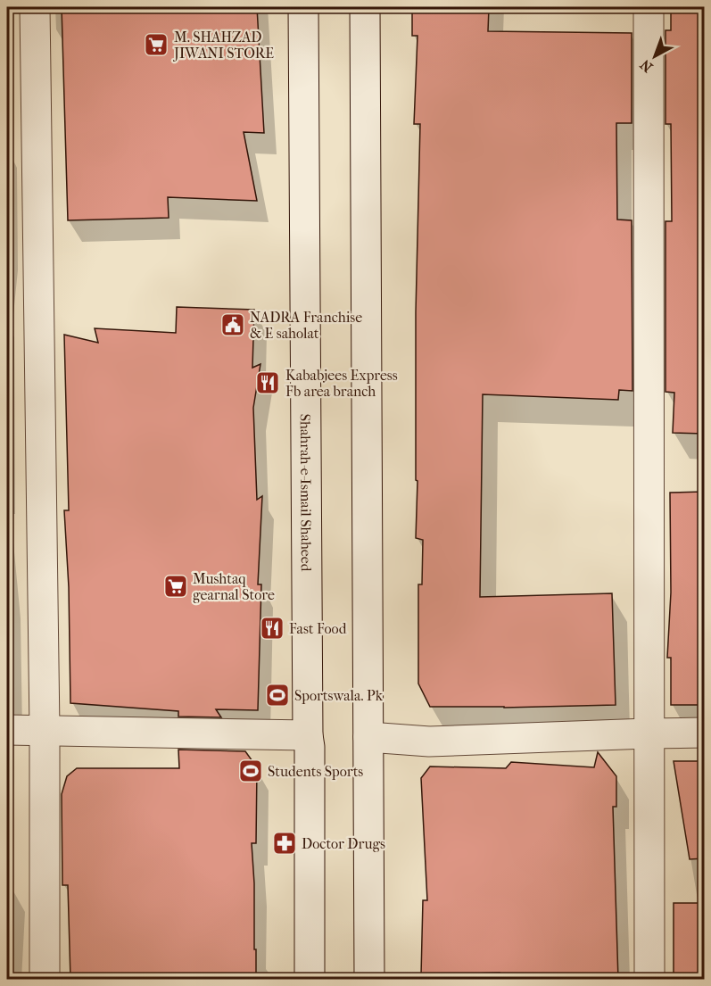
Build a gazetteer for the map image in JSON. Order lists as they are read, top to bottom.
{
  "streets": {
    "street": ["Shahrah-e-Ismail Shaheed"]
  },
  "places": {
    "supermarket": ["M. SHAHZAD JIWANI STORE", "Mushtaq gearnal Store"],
    "public building": ["NADRA Franchise & E saholat"],
    "restaurant": ["Kababjees Express Fb area branch", "Fast Food"],
    "sports": ["Sportswala. Pk", "Students Sports"],
    "pharmacy": ["Doctor Drugs"]
  },
  "north": "bottom left"
}
